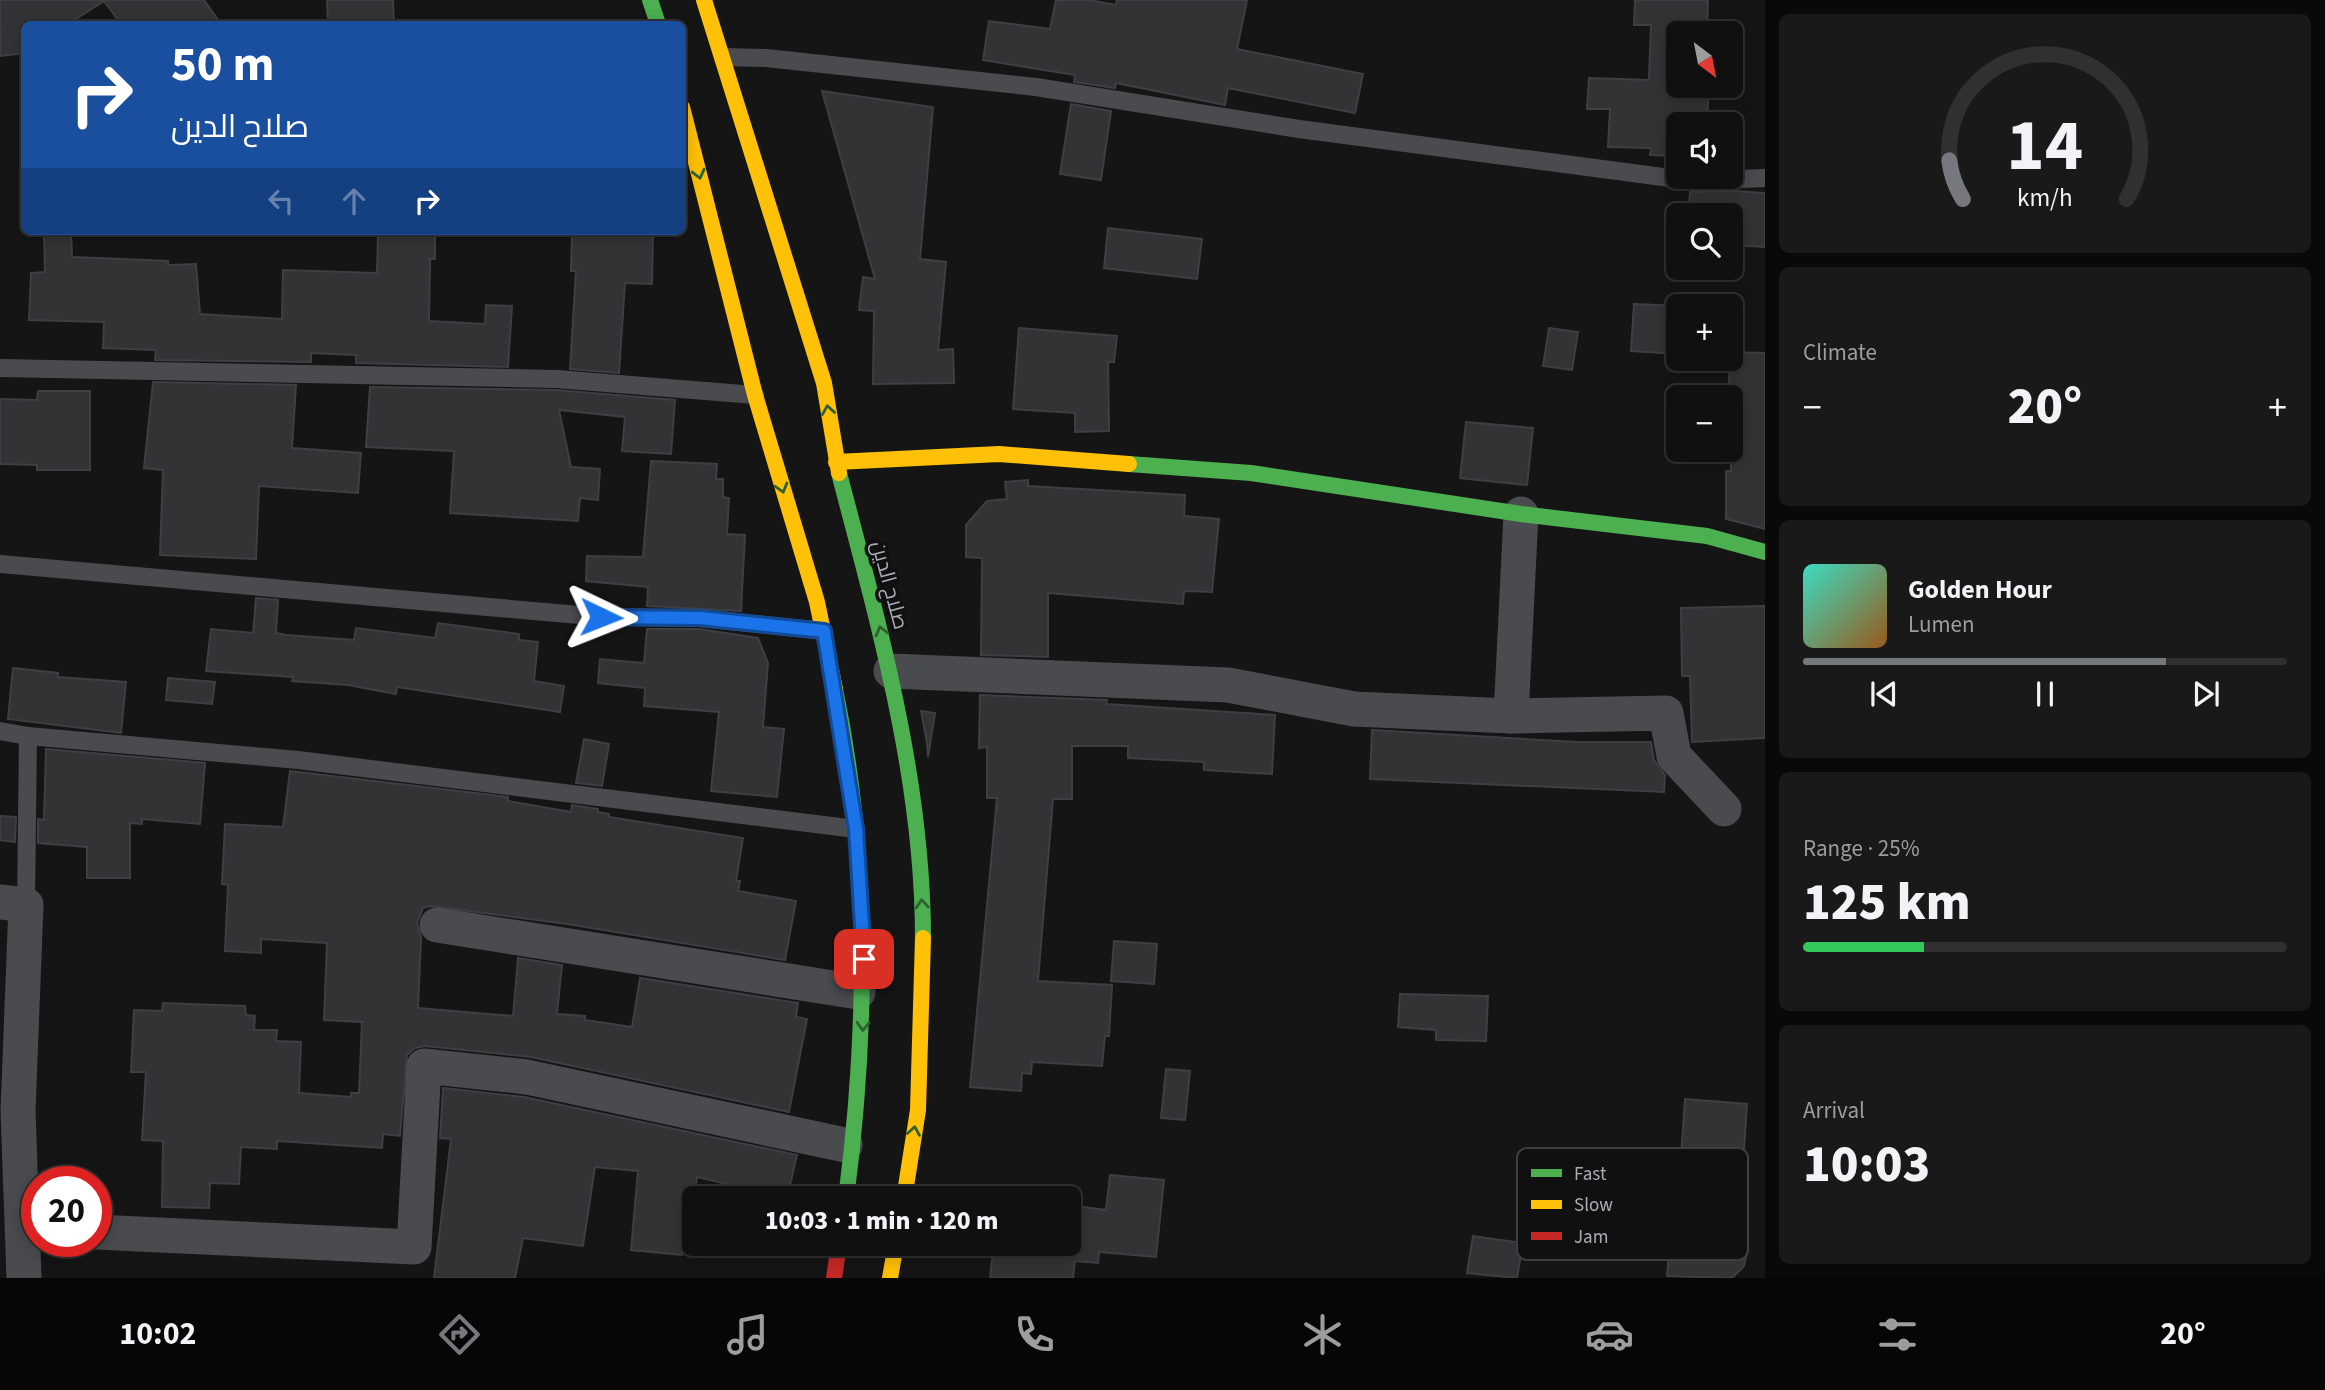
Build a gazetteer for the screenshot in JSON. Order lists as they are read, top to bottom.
{
  "streets": {
    "main road": ["صلاح الدين"]
  },
  "legend": ["Fast", "Slow", "Jam"],
  "north": "bottom right",
  "page": {
    "map_buttons": ["+", "−"],
    "turn": ["50 m", "صلاح الدين"],
    "tile": [
      "Climate",
      ["Range · 25%", "125 km"],
      ["Arrival", "10:03"]
    ],
    "heat": ["−", "20°", "+"],
    "song": ["Golden Hour", "Lumen"],
    "limit": "20",
    "trip": "10:03 · 1 min · 120 m",
    "tabs": ["10:02", "20°"],
    "gauge": ["14", "km/h"]
  }
}
